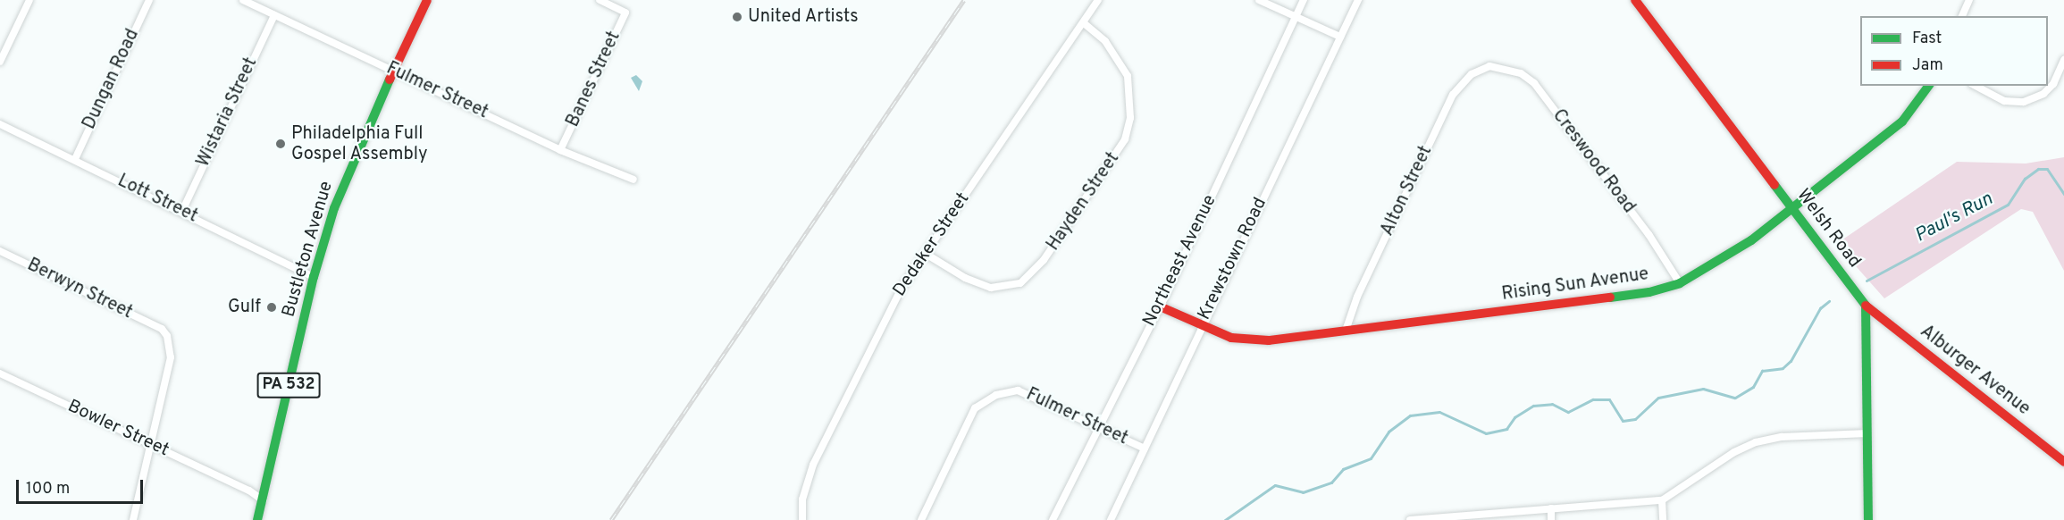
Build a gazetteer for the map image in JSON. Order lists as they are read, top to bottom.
{
  "streets": {
    "main road": [
      "Welsh Road",
      "Bustleton Avenue",
      "Rising Sun Avenue",
      "Alburger Avenue",
      "PA 532"
    ],
    "street": [
      "Dungan Road",
      "Banes Street",
      "Fulmer Street",
      "Wistaria Street",
      "Creswood Road",
      "Alton Street",
      "Lott Street",
      "Hayden Street",
      "Dedaker Street",
      "Krewstown Road",
      "Northeast Avenue",
      "Berwyn Street",
      "Bowler Street"
    ]
  },
  "crossings": [
    ["Dungan Road", "Lott Street"],
    ["Banes Street", "Fulmer Street"],
    ["Fulmer Street", "Wistaria Street"],
    ["Fulmer Street", "Bustleton Avenue"],
    ["Fulmer Street", "Krewstown Road"],
    ["Fulmer Street", "Northeast Avenue"],
    ["Wistaria Street", "Lott Street"],
    ["Creswood Road", "Alton Street"],
    ["Creswood Road", "Rising Sun Avenue"],
    ["Alton Street", "Rising Sun Avenue"],
    ["Lott Street", "Bustleton Avenue"],
    ["Hayden Street", "Dedaker Street"],
    ["Welsh Road", "Rising Sun Avenue"],
    ["Welsh Road", "Alburger Avenue"],
    ["Bustleton Avenue", "Bowler Street"],
    ["Krewstown Road", "Rising Sun Avenue"],
    ["Northeast Avenue", "Rising Sun Avenue"],
    ["Berwyn Street", "Bowler Street"]
  ],
  "water": ["Paul's Run"],
  "places": ["United Artists", "Philadelphia Full Gospel Assembly", "Gulf"],
  "legend": ["Fast", "Jam"],
  "scale_bar": "100 m"
}
